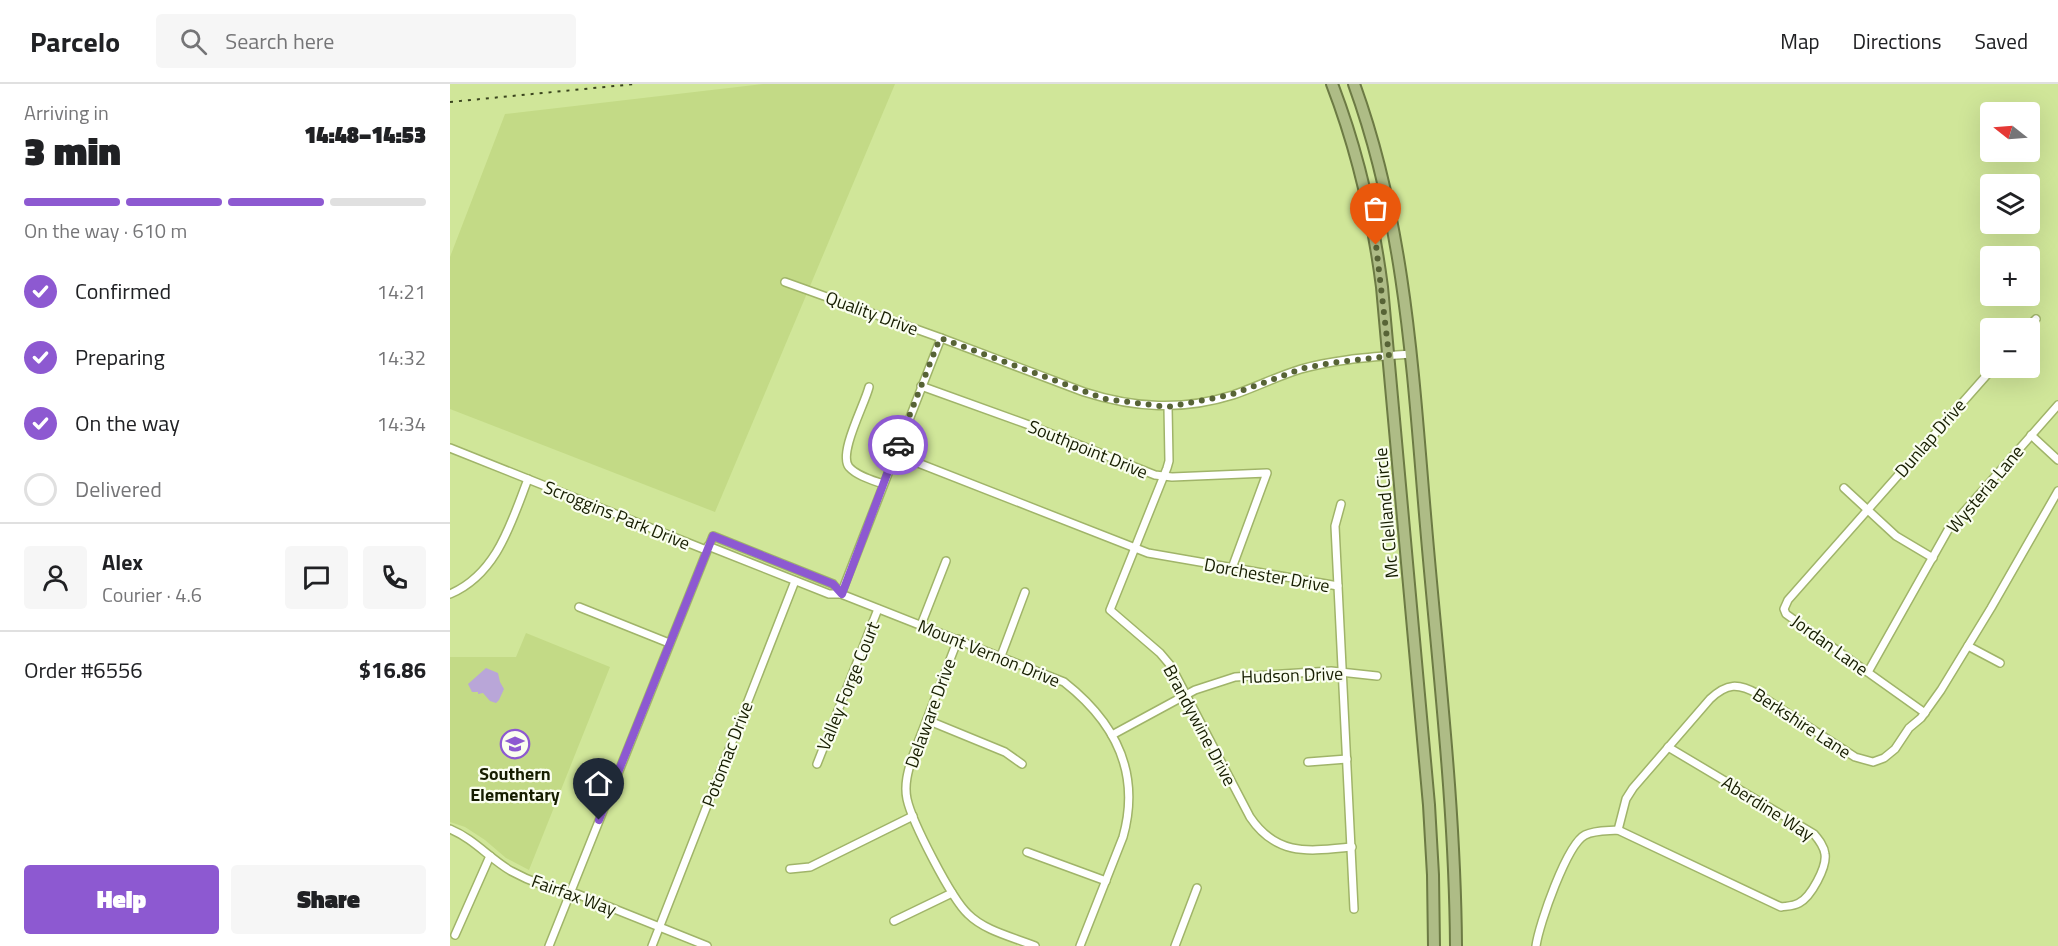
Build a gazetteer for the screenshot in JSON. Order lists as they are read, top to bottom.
{
  "streets": {
    "highway": ["Mc Clelland Circle"],
    "street": [
      "Quality Drive",
      "Dunlap Drive",
      "Southpoint Drive",
      "Wysteria Lane",
      "Scroggins Park Drive",
      "Dorchester Drive",
      "Jordan Lane",
      "Mount Vernon Drive",
      "Hudson Drive",
      "Valley Forge Court",
      "Delaware Drive",
      "Berkshire Lane",
      "Brandywine Drive",
      "Potomac Drive",
      "Aberdine Way",
      "Fairfax Way"
    ]
  },
  "crossings": [
    ["Quality Drive", "Mc Clelland Circle"],
    ["Quality Drive", "Brandywine Drive"],
    ["Dunlap Drive", "Jordan Lane"],
    ["Southpoint Drive", "Dorchester Drive"],
    ["Southpoint Drive", "Brandywine Drive"],
    ["Wysteria Lane", "Jordan Lane"],
    ["Scroggins Park Drive", "Mount Vernon Drive"],
    ["Dorchester Drive", "Hudson Drive"],
    ["Dorchester Drive", "Brandywine Drive"],
    ["Jordan Lane", "Berkshire Lane"],
    ["Mount Vernon Drive", "Hudson Drive"],
    ["Mount Vernon Drive", "Valley Forge Court"],
    ["Mount Vernon Drive", "Delaware Drive"],
    ["Mount Vernon Drive", "Potomac Drive"],
    ["Hudson Drive", "Brandywine Drive"],
    ["Berkshire Lane", "Aberdine Way"],
    ["Potomac Drive", "Fairfax Way"]
  ],
  "places": {
    "school or university": ["Southern Elementary"]
  },
  "north": "left",
  "page": {
    "header": "Parcelo",
    "search": "Search here",
    "nav": ["Map", "Directions", "Saved"],
    "heading": ["3 min", "Arriving in", "14:48–14:53"],
    "panel": [
      "Alex",
      "Courier · 4.6",
      "Order #6556",
      "$16.86"
    ],
    "map_buttons": ["+", "−"],
    "bar": "On the way · 610 m",
    "list": [
      ["Confirmed", "14:21"],
      ["Preparing", "14:32"],
      ["On the way", "14:34"],
      "Delivered"
    ],
    "buttons": ["Help", "Share"]
  }
}
